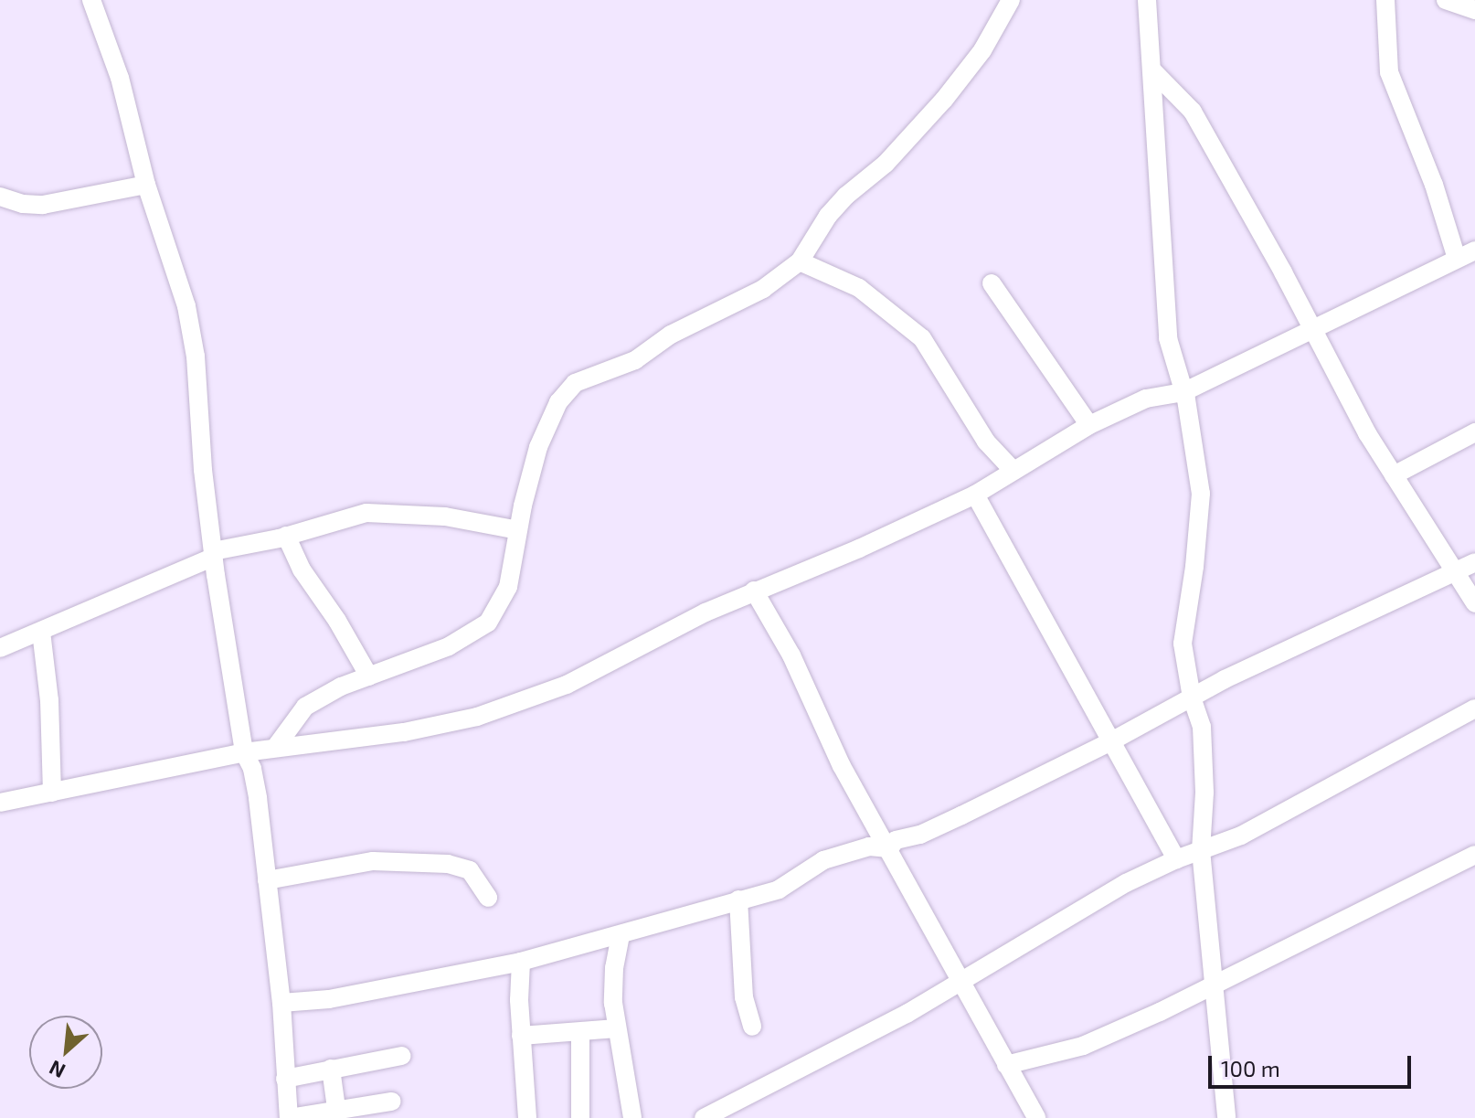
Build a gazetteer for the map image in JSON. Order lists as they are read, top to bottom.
{
  "scale_bar": "100 m",
  "north": "bottom left"
}
